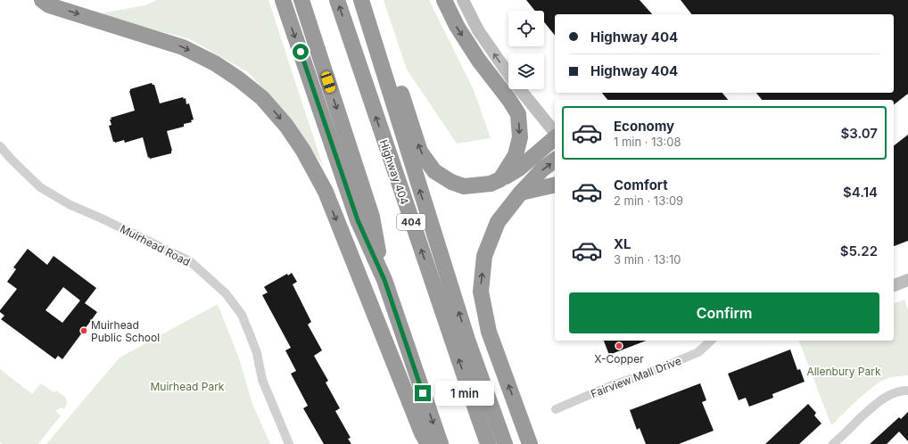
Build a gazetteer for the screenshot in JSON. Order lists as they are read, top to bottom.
{
  "streets": {
    "highway": ["Highway 404", "404"],
    "street": ["Muirhead Road", "Fairview Mall Drive"]
  },
  "parks": ["Allenbury Park", "Muirhead Park"],
  "places": ["Muirhead Public School", "X-Copper"],
  "page": {
    "banner": ["Highway 404", "Highway 404"],
    "list": [
      {
        "name": "Economy",
        "note": "1 min · 13:08",
        "value": "$3.07"
      },
      {
        "name": "Comfort",
        "note": "2 min · 13:09",
        "value": "$4.14"
      },
      {
        "name": "XL",
        "note": "3 min · 13:10",
        "value": "$5.22"
      }
    ],
    "buttons": "Confirm",
    "bubble": "1 min"
  }
}
